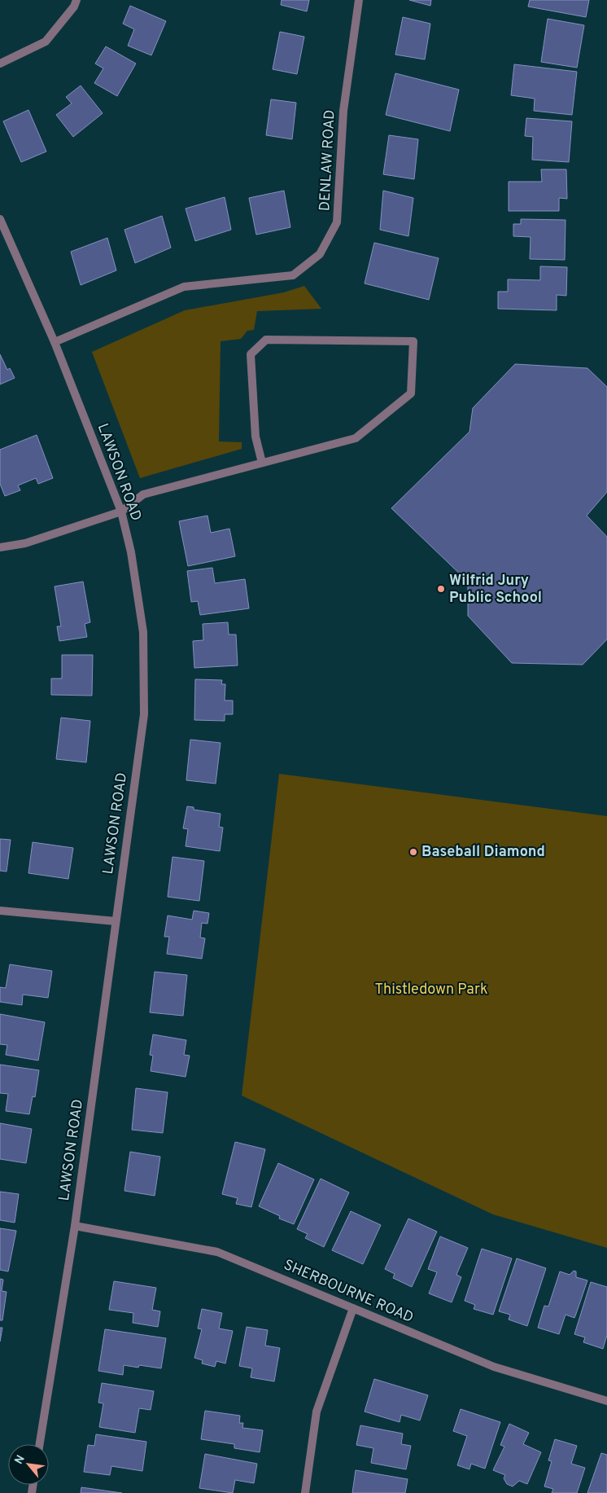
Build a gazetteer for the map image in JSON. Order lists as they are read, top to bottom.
{
  "streets": {
    "street": ["DENLAW ROAD", "LAWSON ROAD", "SHERBOURNE ROAD"]
  },
  "crossings": [
    ["DENLAW ROAD", "LAWSON ROAD"],
    ["LAWSON ROAD", "SHERBOURNE ROAD"]
  ],
  "parks": ["Thistledown Park"],
  "places": ["Wilfrid Jury Public School", "Baseball Diamond"],
  "north": "top left"
}
